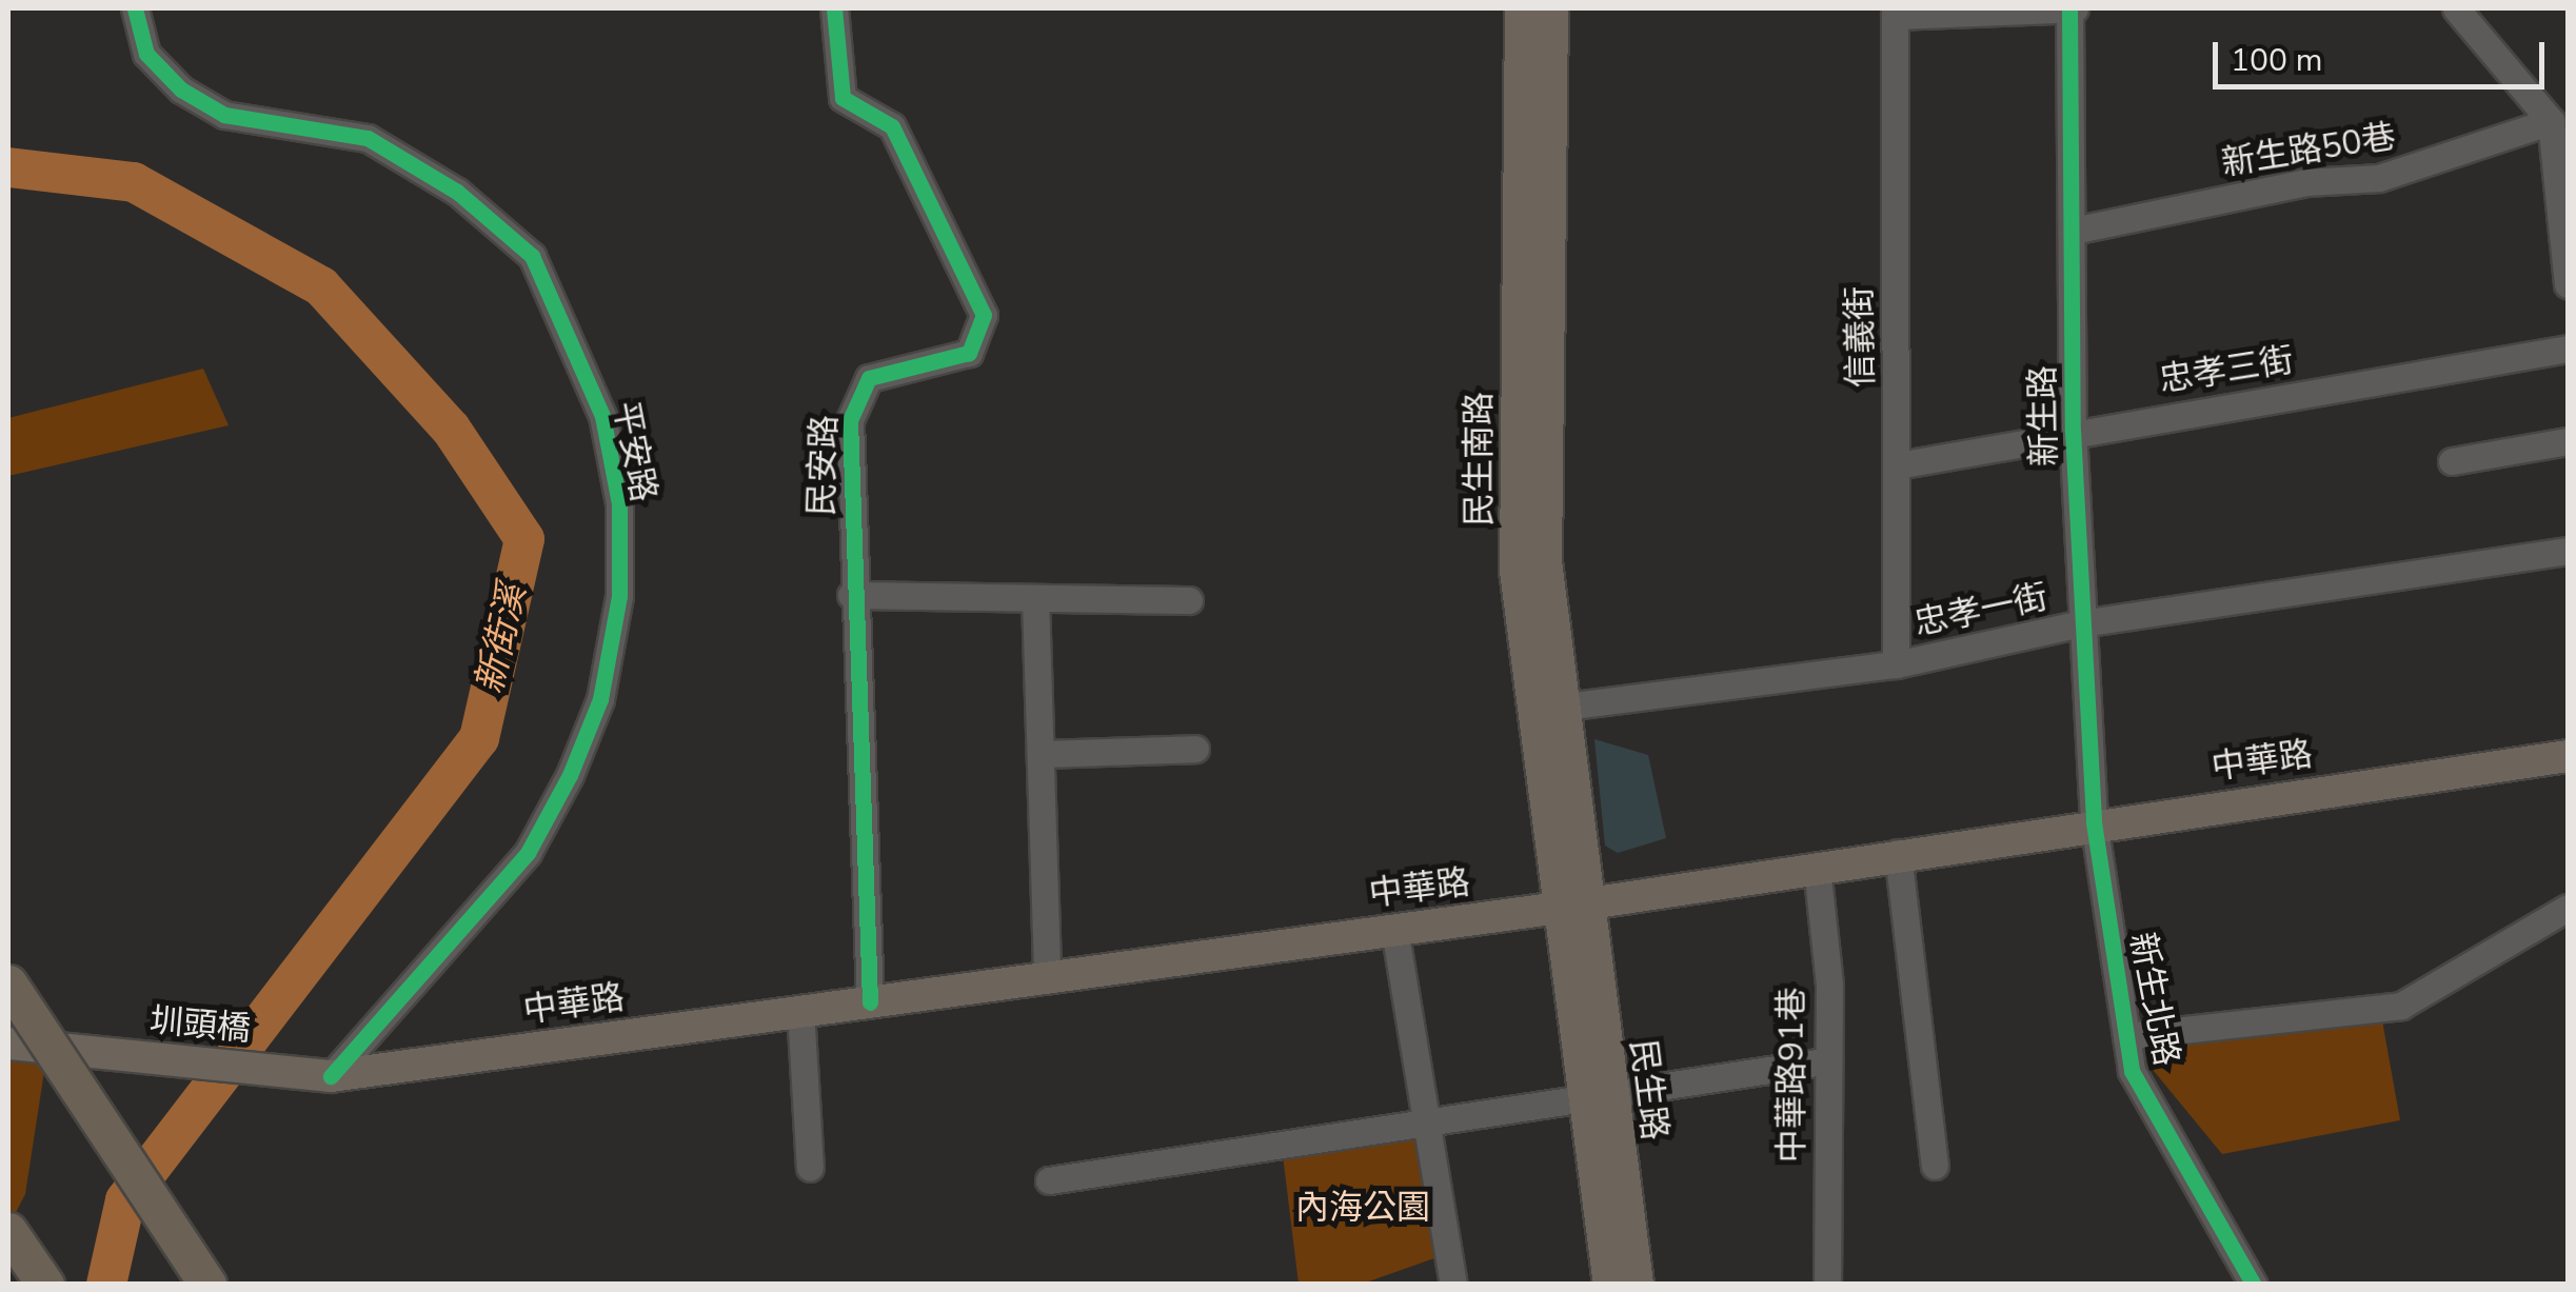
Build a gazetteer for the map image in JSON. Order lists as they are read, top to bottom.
{
  "streets": {
    "main road": [
      "民生南路",
      "中華路",
      "圳頭橋",
      "民生路"
    ],
    "street": [
      "新生路50巷",
      "信義街",
      "忠孝三街",
      "新生路",
      "平安路",
      "民安路",
      "忠孝一街",
      "新生北路",
      "中華路91巷"
    ]
  },
  "crossings": [
    ["新生路50巷", "新生路"],
    ["信義街", "忠孝三街"],
    ["信義街", "忠孝一街"],
    ["忠孝三街", "新生路"],
    ["新生路", "忠孝一街"],
    ["新生路", "中華路"],
    ["新生路", "新生北路"],
    ["平安路", "中華路"],
    ["民生南路", "忠孝一街"],
    ["民生南路", "中華路"],
    ["民生南路", "民生路"],
    ["民安路", "中華路"],
    ["中華路", "新生北路"],
    ["中華路", "圳頭橋"],
    ["中華路", "中華路91巷"],
    ["中華路", "民生路"]
  ],
  "water": ["新街溪"],
  "parks": ["內海公園"],
  "scale_bar": "100 m"
}
